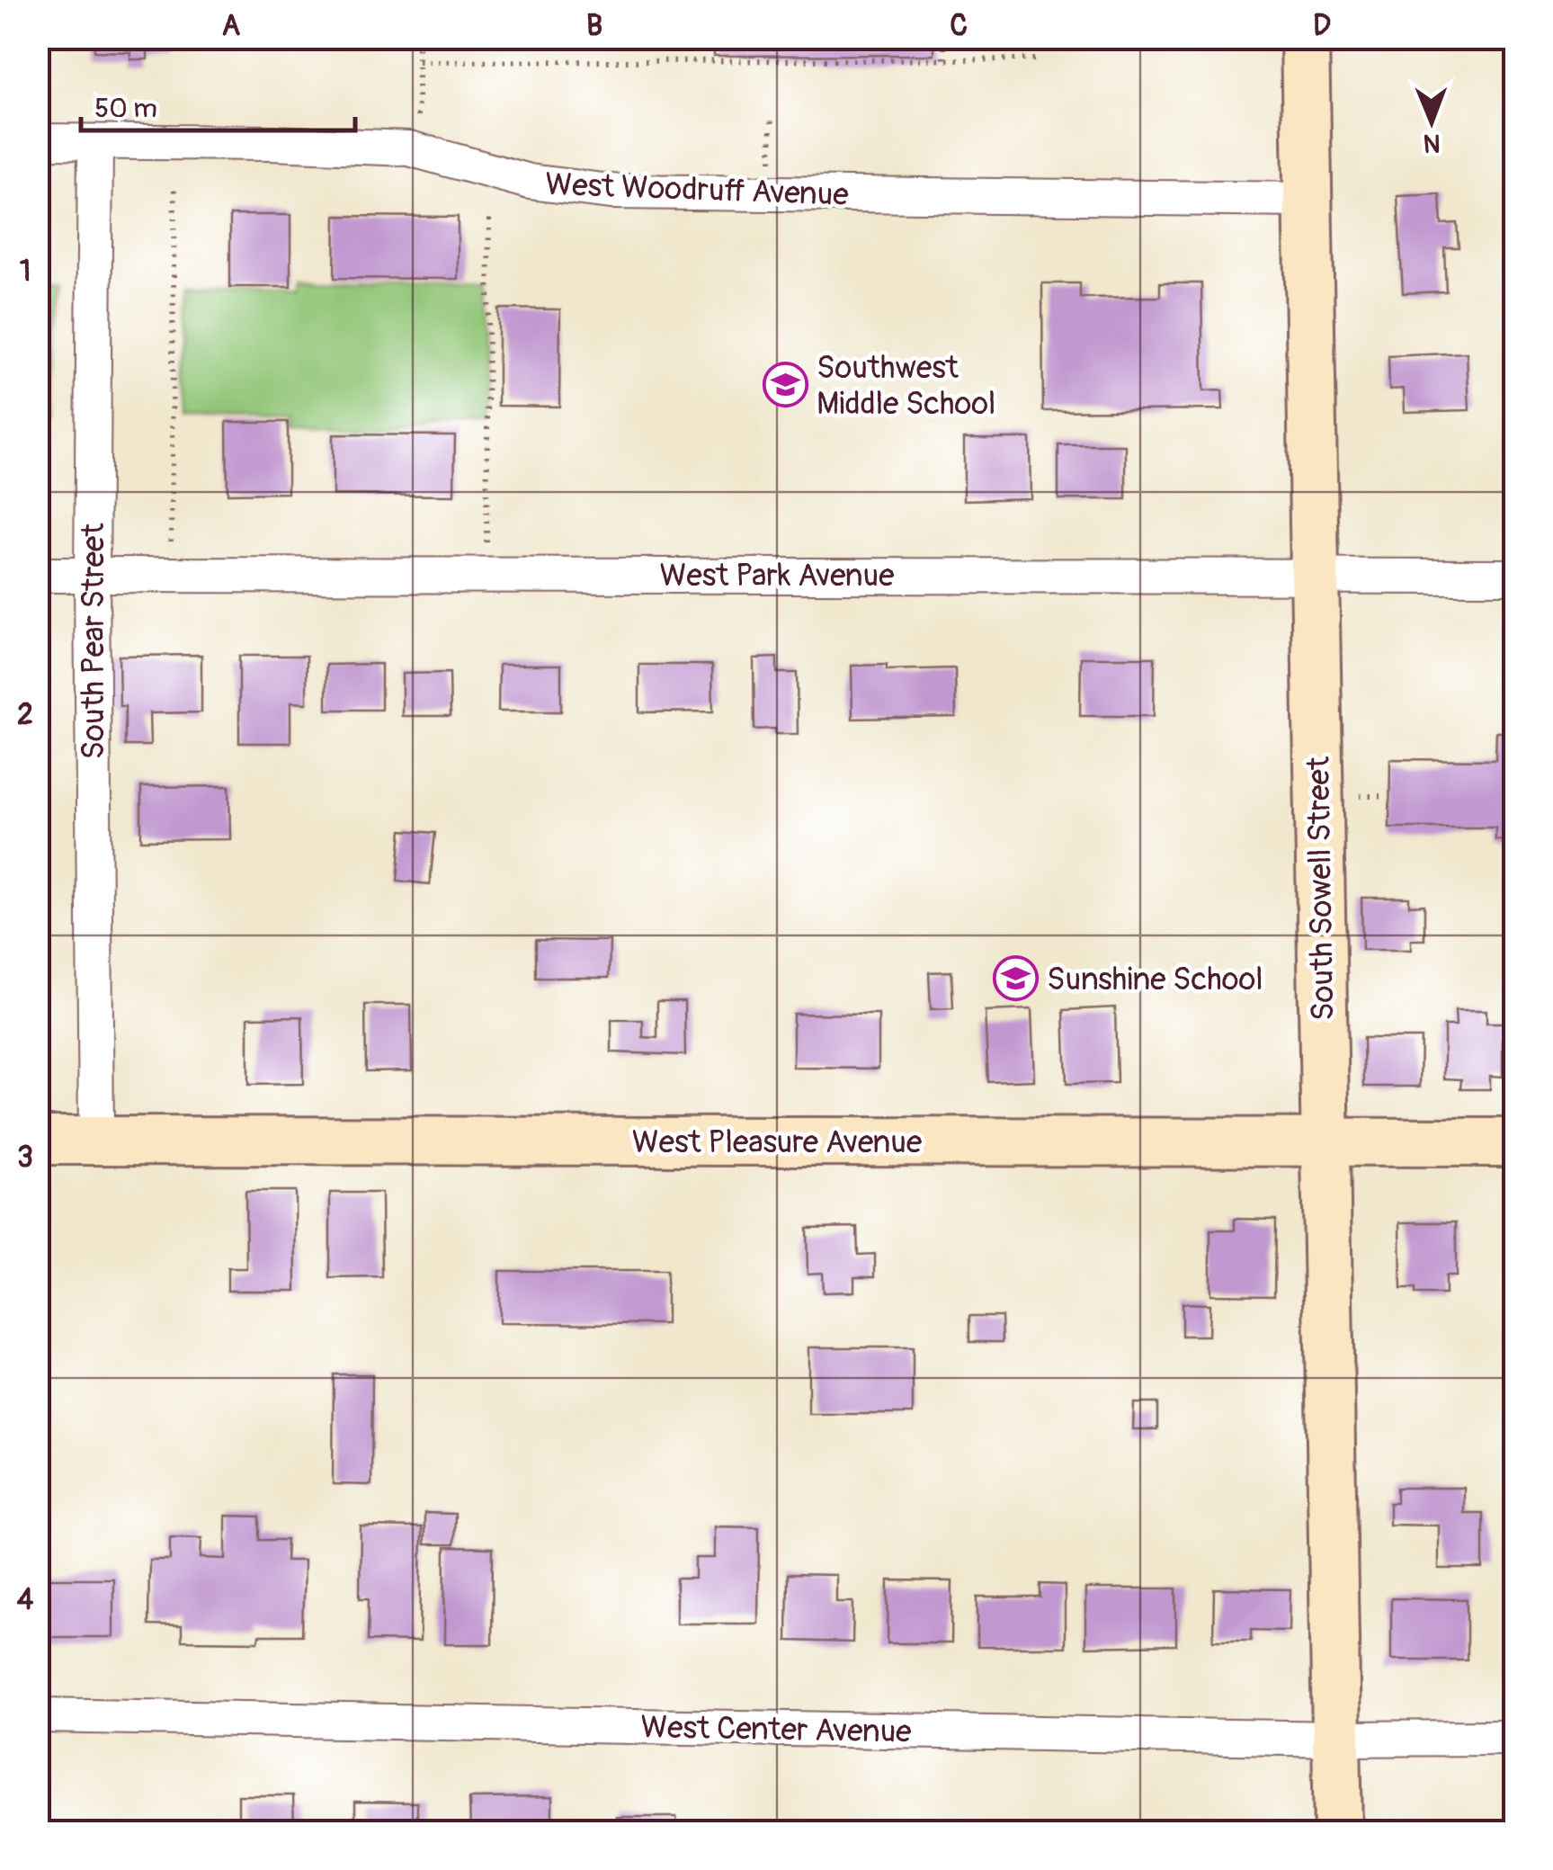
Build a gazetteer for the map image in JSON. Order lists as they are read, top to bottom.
{
  "streets": {
    "street": [
      "West Woodruff Avenue",
      "West Park Avenue",
      "South Pear Street",
      "South Sowell Street",
      "West Pleasure Avenue",
      "West Center Avenue"
    ]
  },
  "crossings": [
    ["West Woodruff Avenue", "South Pear Street"],
    ["West Woodruff Avenue", "South Sowell Street"],
    ["West Park Avenue", "South Pear Street"],
    ["West Park Avenue", "South Sowell Street"],
    ["South Pear Street", "West Pleasure Avenue"],
    ["South Sowell Street", "West Pleasure Avenue"],
    ["South Sowell Street", "West Center Avenue"]
  ],
  "places": {
    "school or university": ["Southwest Middle School", "Sunshine School"]
  },
  "scale_bar": "50 m",
  "north": "bottom",
  "grid": {
    "columns": [
      "A",
      "B",
      "C",
      "D"
    ],
    "rows": [
      "1",
      "2",
      "3",
      "4"
    ]
  }
}
